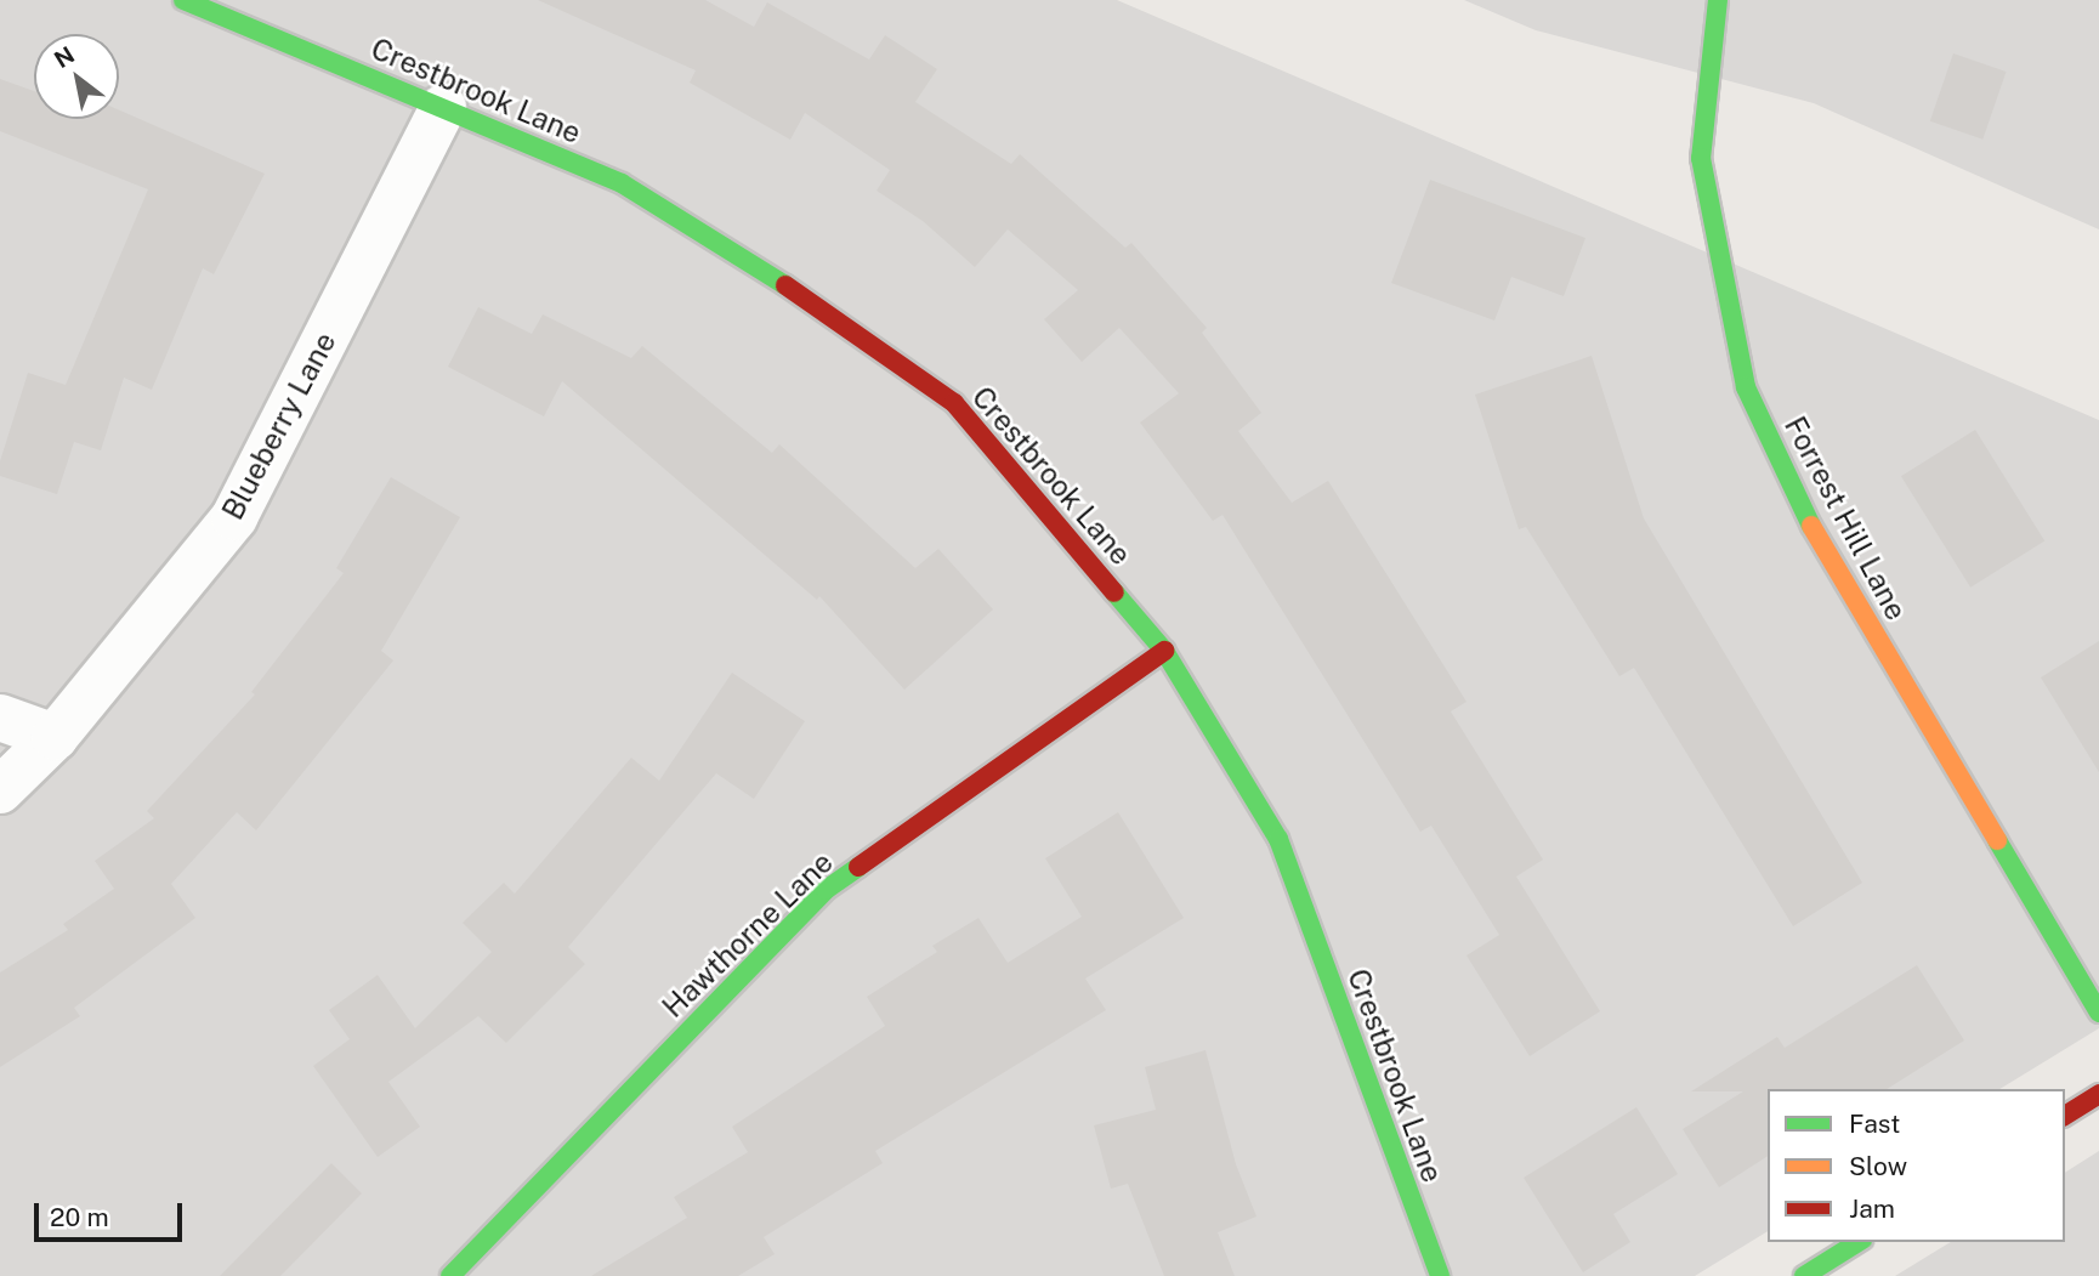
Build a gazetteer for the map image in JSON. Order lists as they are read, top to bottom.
{
  "streets": {
    "street": [
      "Crestbrook Lane",
      "Blueberry Lane",
      "Forrest Hill Lane",
      "Hawthorne Lane"
    ]
  },
  "crossings": [
    ["Crestbrook Lane", "Blueberry Lane"],
    ["Crestbrook Lane", "Hawthorne Lane"]
  ],
  "legend": ["Fast", "Slow", "Jam"],
  "scale_bar": "20 m",
  "north": "top left"
}
